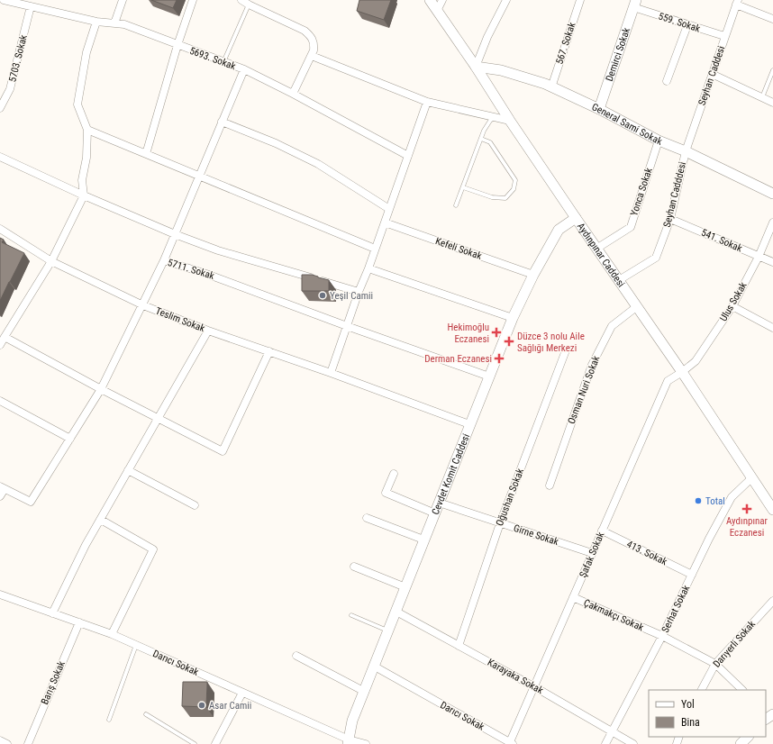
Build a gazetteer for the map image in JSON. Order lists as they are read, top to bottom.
{
  "streets": {
    "street": [
      "559. Sokak",
      "567. Sokak",
      "Demirci Sokak",
      "5703. Sokak",
      "5693. Sokak",
      "Seyhan Caddesi",
      "General Sami Sokak",
      "Yonca Sokak",
      "Seyhan Cadddesi",
      "541. Sokak",
      "Kefeli Sokak",
      "Aydınpınar Caddesi",
      "5711. Sokak",
      "Ulus Sokak",
      "Teslim Sokak",
      "Osman Nuri Sokak",
      "Cevdet Komit Caddesi",
      "Oğushan Sokak",
      "Girne Sokak",
      "413. Sokak",
      "Şafak Sokak",
      "Serhat Sokak",
      "Çakmakçı Sokak",
      "Darıyerli Sokak",
      "Darıcı Sokak",
      "Karayaka Sokak",
      "Barış Sokak"
    ]
  },
  "crossings": [
    ["559. Sokak", "Demirci Sokak"],
    ["559. Sokak", "Seyhan Caddesi"],
    ["567. Sokak", "General Sami Sokak"],
    ["Demirci Sokak", "General Sami Sokak"],
    ["5703. Sokak", "5693. Sokak"],
    ["Seyhan Caddesi", "General Sami Sokak"],
    ["Seyhan Caddesi", "Seyhan Cadddesi"],
    ["General Sami Sokak", "Yonca Sokak"],
    ["General Sami Sokak", "Seyhan Cadddesi"],
    ["General Sami Sokak", "Aydınpınar Caddesi"],
    ["Yonca Sokak", "Aydınpınar Caddesi"],
    ["Seyhan Cadddesi", "541. Sokak"],
    ["Seyhan Cadddesi", "Aydınpınar Caddesi"],
    ["541. Sokak", "Ulus Sokak"],
    ["Kefeli Sokak", "Cevdet Komit Caddesi"],
    ["Aydınpınar Caddesi", "Ulus Sokak"],
    ["Aydınpınar Caddesi", "Osman Nuri Sokak"],
    ["Aydınpınar Caddesi", "Cevdet Komit Caddesi"],
    ["Aydınpınar Caddesi", "Şafak Sokak"],
    ["Aydınpınar Caddesi", "Serhat Sokak"],
    ["5711. Sokak", "Teslim Sokak"],
    ["5711. Sokak", "Cevdet Komit Caddesi"],
    ["Ulus Sokak", "Şafak Sokak"],
    ["Teslim Sokak", "Cevdet Komit Caddesi"],
    ["Cevdet Komit Caddesi", "Girne Sokak"],
    ["Cevdet Komit Caddesi", "Darıcı Sokak"],
    ["Cevdet Komit Caddesi", "Karayaka Sokak"],
    ["Oğushan Sokak", "Girne Sokak"],
    ["Oğushan Sokak", "Karayaka Sokak"],
    ["Girne Sokak", "Şafak Sokak"],
    ["413. Sokak", "Şafak Sokak"],
    ["413. Sokak", "Serhat Sokak"],
    ["Şafak Sokak", "Çakmakçı Sokak"],
    ["Şafak Sokak", "Darıcı Sokak"],
    ["Şafak Sokak", "Karayaka Sokak"],
    ["Serhat Sokak", "Çakmakçı Sokak"],
    ["Serhat Sokak", "Karayaka Sokak"],
    ["Çakmakçı Sokak", "Darıyerli Sokak"],
    ["Darıcı Sokak", "Barış Sokak"]
  ],
  "places": {
    "other": ["Yeşil Camii", "Total", "Asar Camii"],
    "health": [
      "Hekimoğlu Eczanesi",
      "Düzce 3 nolu Aile Sağlığı Merkezi",
      "Derman Eczanesi",
      "Aydınpınar Eczanesi"
    ]
  },
  "legend": ["Yol", "Bina"]
}
